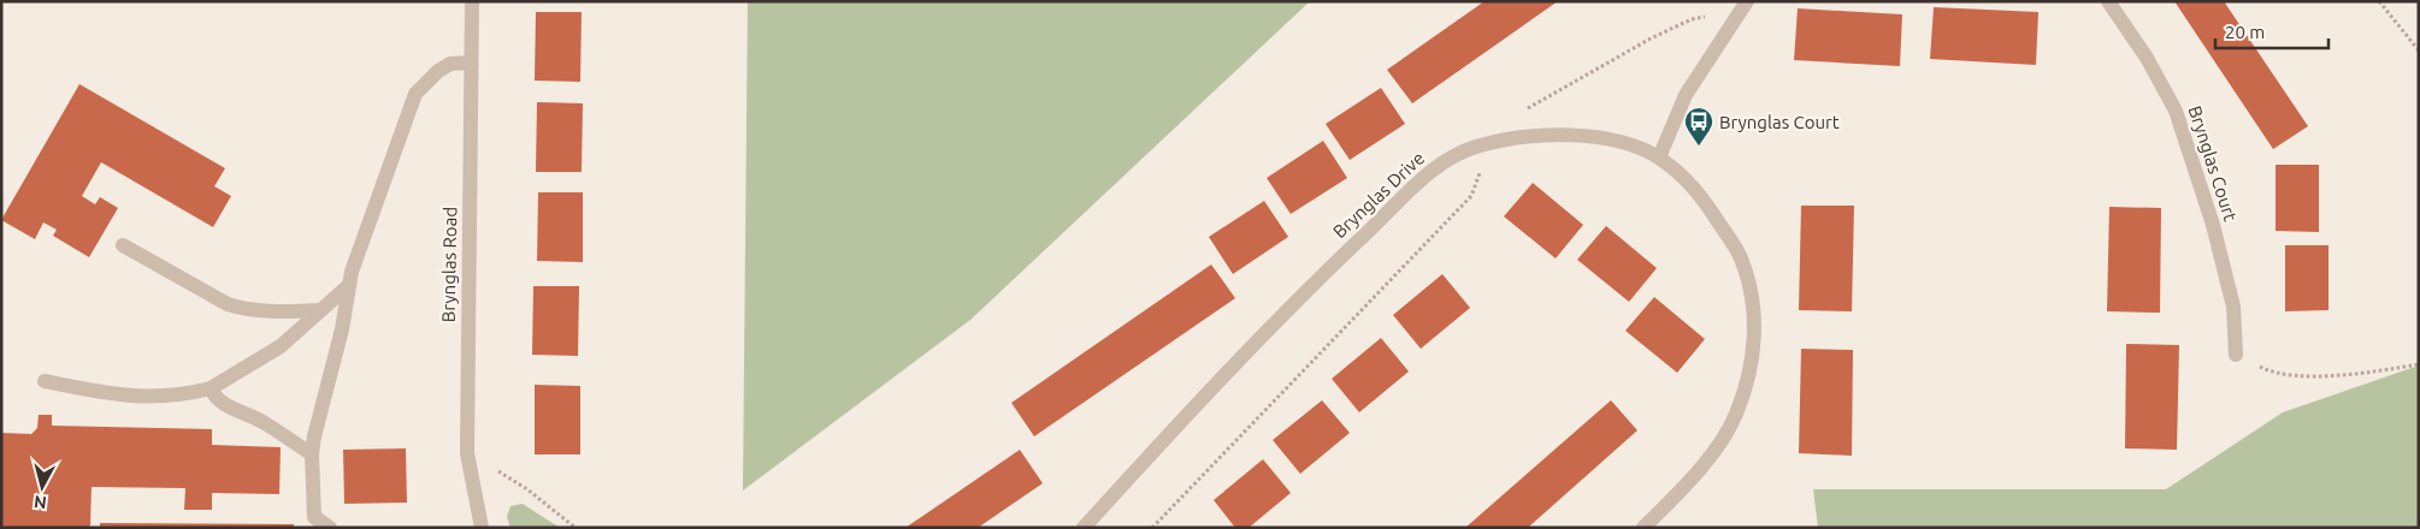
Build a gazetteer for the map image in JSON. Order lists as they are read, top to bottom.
{
  "streets": {
    "street": ["Brynglas Court", "Brynglas Drive", "Brynglas Road"]
  },
  "places": {
    "bus stop": ["Brynglas Court"]
  },
  "scale_bar": "20 m",
  "north": "bottom"
}
